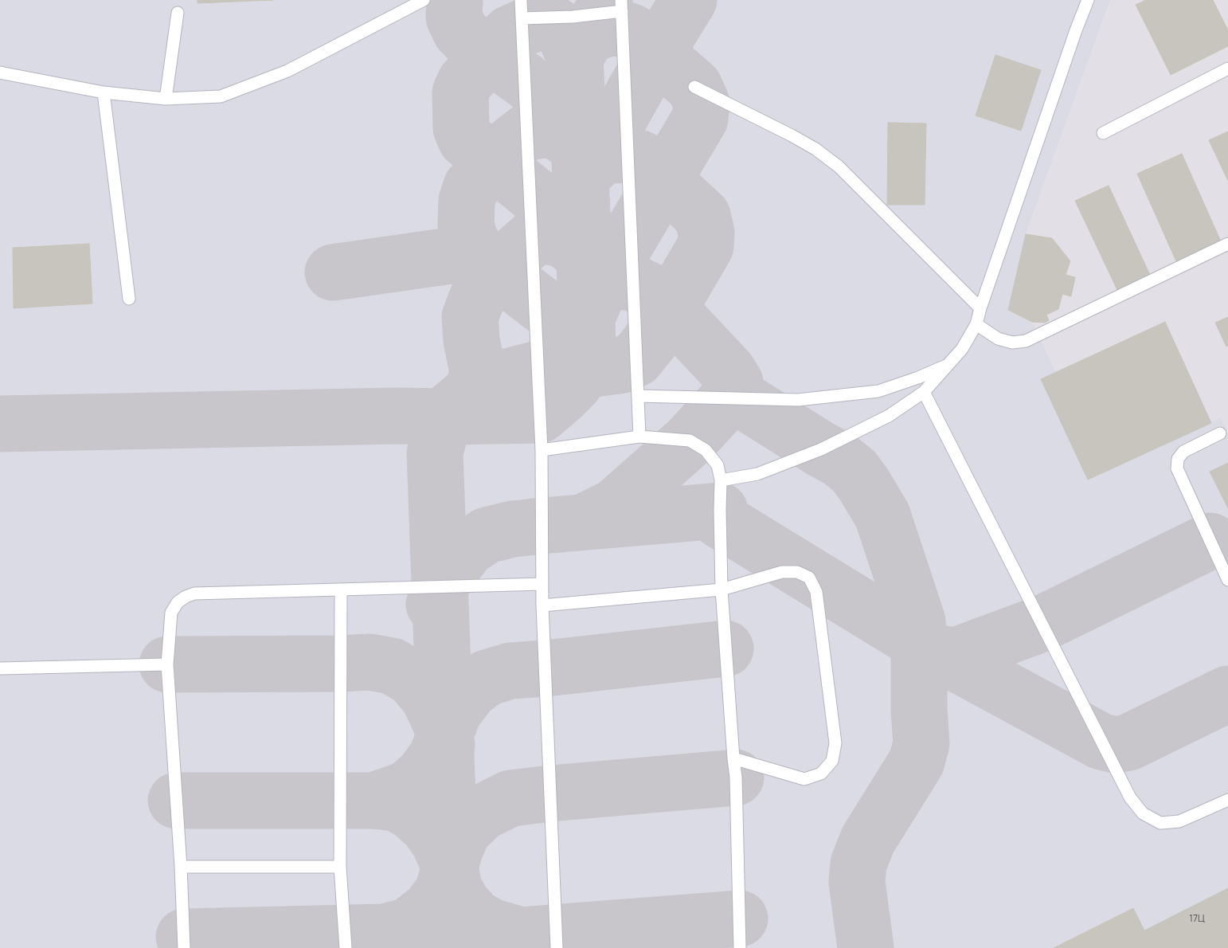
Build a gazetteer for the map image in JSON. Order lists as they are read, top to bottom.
{
  "house_numbers": ["17Ц"]
}
